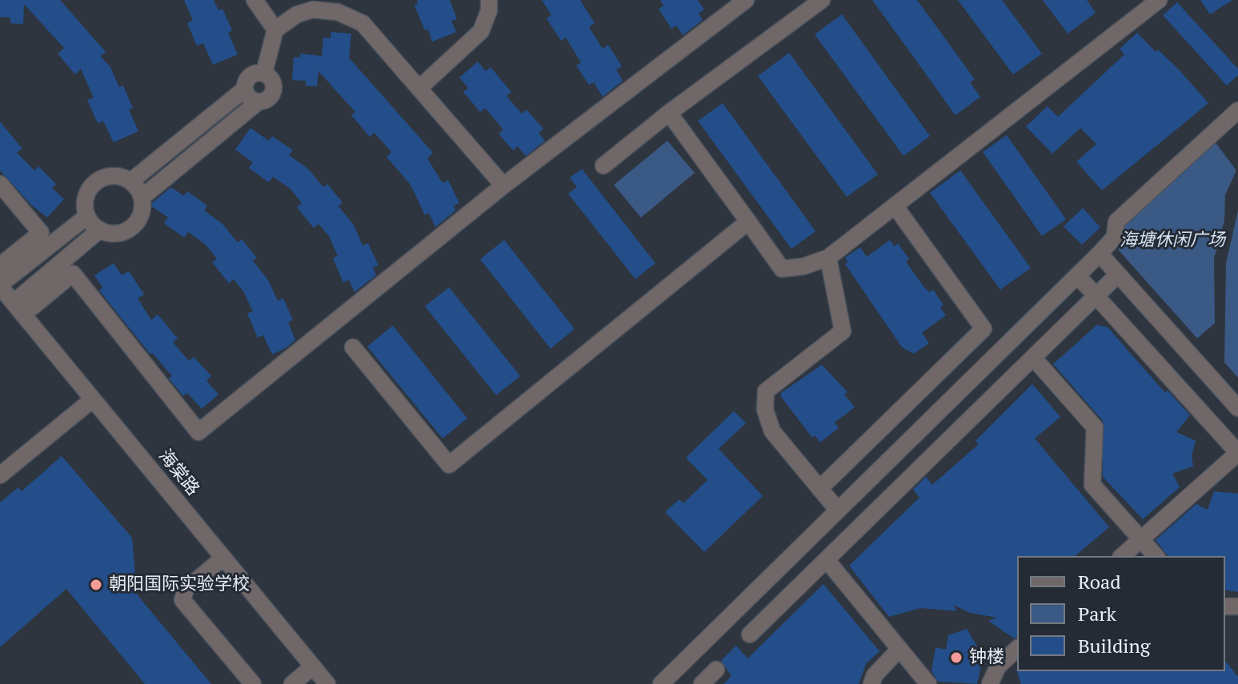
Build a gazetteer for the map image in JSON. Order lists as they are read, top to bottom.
{
  "streets": {
    "street": ["海棠路"]
  },
  "parks": ["海塘休闲广场"],
  "places": ["朝阳国际实验学校", "钟楼"],
  "legend": ["Road", "Park", "Building"]
}
